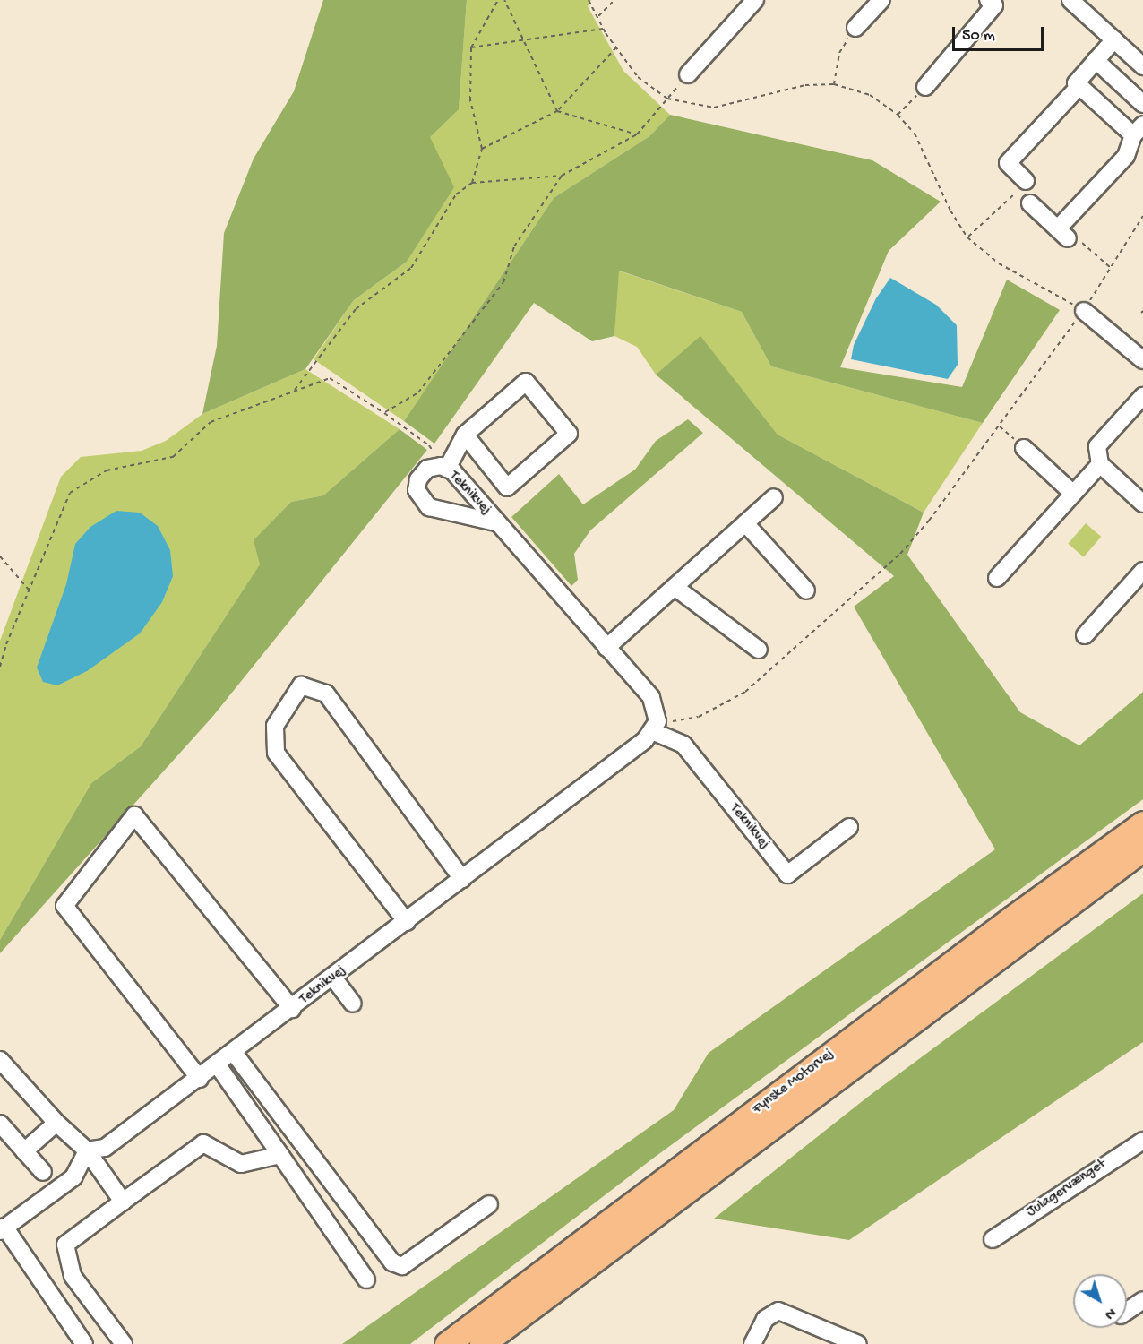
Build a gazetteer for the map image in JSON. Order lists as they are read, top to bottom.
{
  "streets": {
    "highway": ["Fynske Motorvej"],
    "street": ["Teknikvej", "Julagervænget"]
  },
  "scale_bar": "50 m",
  "north": "bottom right"
}
